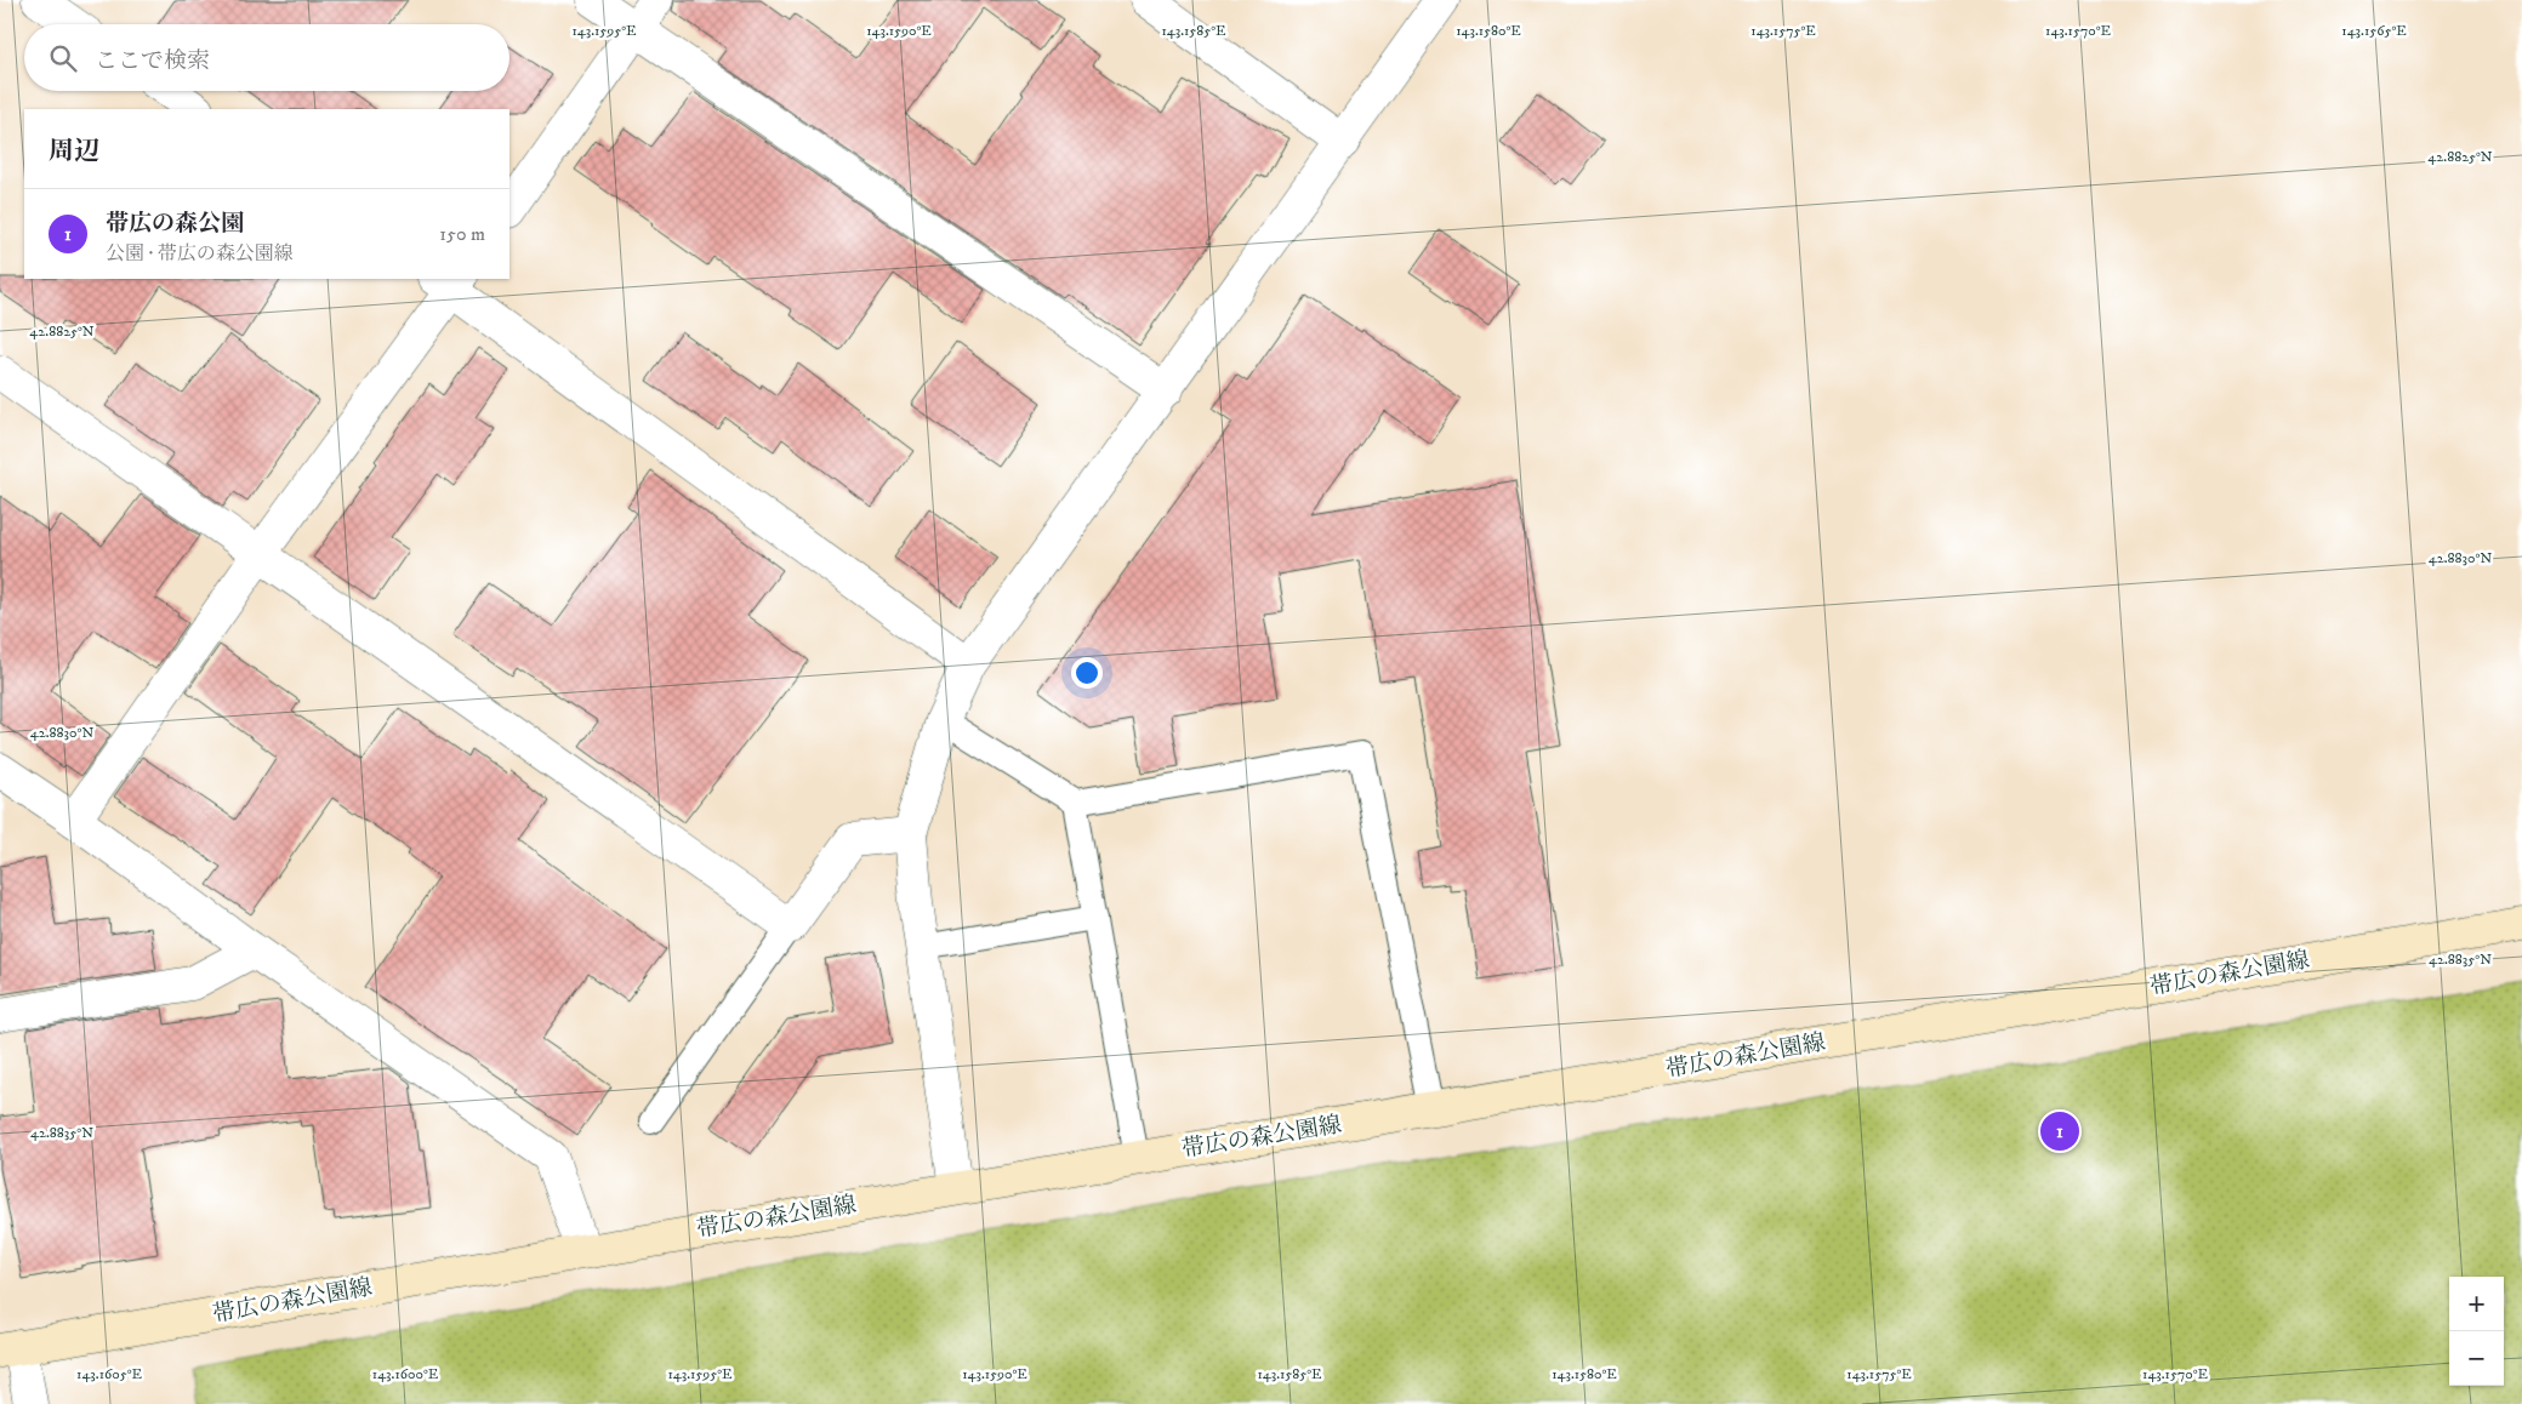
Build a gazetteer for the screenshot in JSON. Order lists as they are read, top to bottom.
{
  "streets": {
    "main road": ["帯広の森公園線"]
  },
  "page": {
    "search": "ここで検索",
    "heading": "周辺",
    "list": [
      {
        "mark": "1",
        "name": "帯広の森公園",
        "note": "公園 · 帯広の森公園線",
        "value": "150 m"
      }
    ],
    "pins": "1",
    "map_buttons": ["+", "−"]
  },
  "coordinates": [
    "143.1595°E",
    "143.1590°E",
    "143.1585°E",
    "143.1580°E",
    "143.1575°E",
    "143.1570°E",
    "143.1565°E",
    "42.8825°N",
    "42.8830°N",
    "42.8835°N",
    "143.1605°E",
    "143.1600°E"
  ]
}
